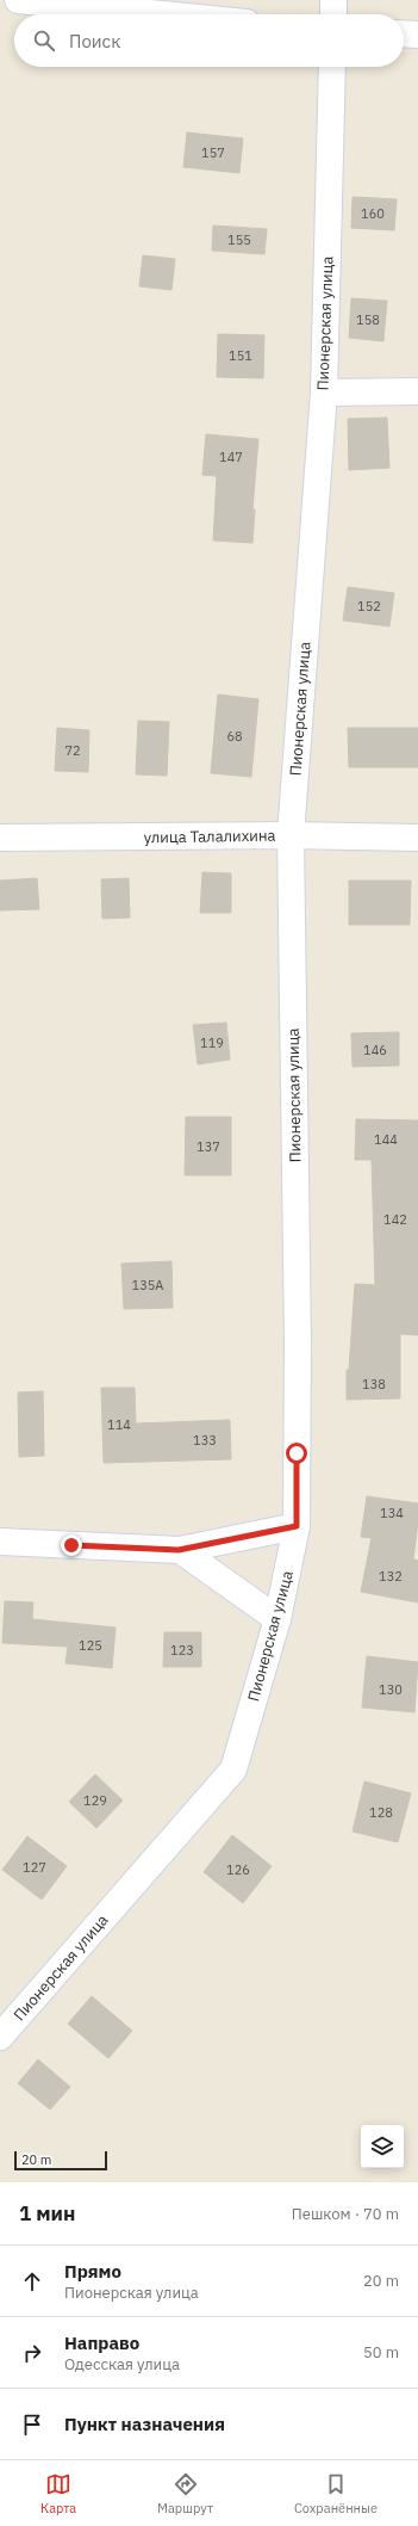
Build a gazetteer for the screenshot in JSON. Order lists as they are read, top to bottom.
{
  "streets": {
    "street": ["Пионерская улица", "улица Талалихина"]
  },
  "crossings": [
    ["Пионерская улица", "улица Талалихина"]
  ],
  "house_numbers": [
    "157",
    "160",
    "155",
    "158",
    "151",
    "147",
    "152",
    "68",
    "72",
    "119",
    "146",
    "144",
    "137",
    "142",
    "135А",
    "138",
    "114",
    "133",
    "134",
    "132",
    "125",
    "123",
    "130",
    "129",
    "128",
    "127",
    "126"
  ],
  "scale_bar": "20 m",
  "page": {
    "search": "Поиск",
    "scale": "20 m",
    "heading": ["1 мин", "Пешком · 70 m"],
    "list": [
      ["Прямо", "Пионерская улица", "20 m"],
      ["Направо", "Одесская улица", "50 m"],
      "Пункт назначения"
    ],
    "nav": ["Карта", "Маршрут", "Сохранённые"]
  }
}
